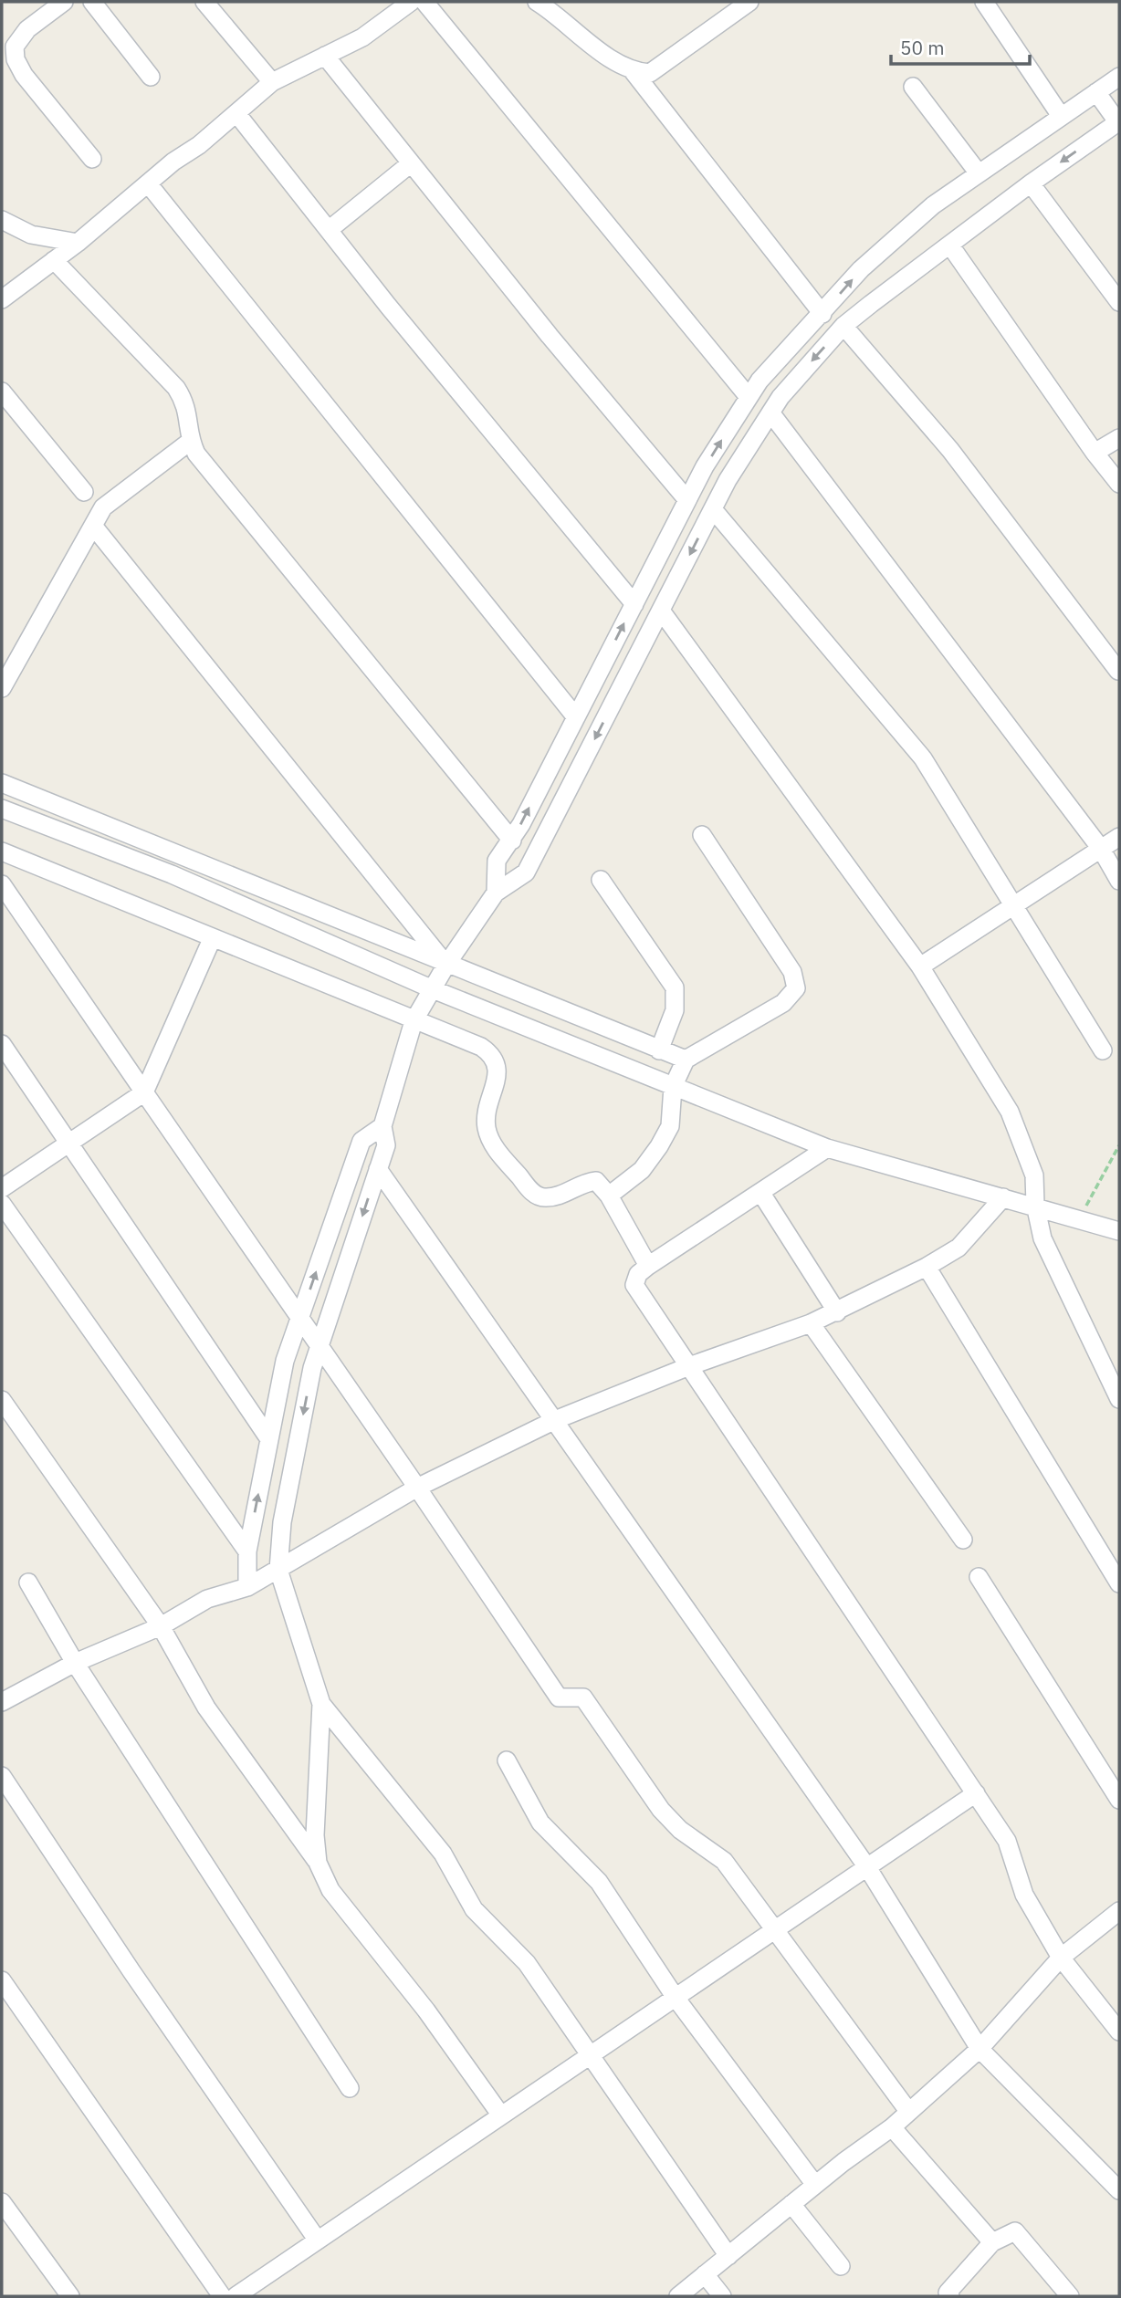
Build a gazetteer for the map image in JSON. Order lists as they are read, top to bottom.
{
  "scale_bar": "50 m"
}
